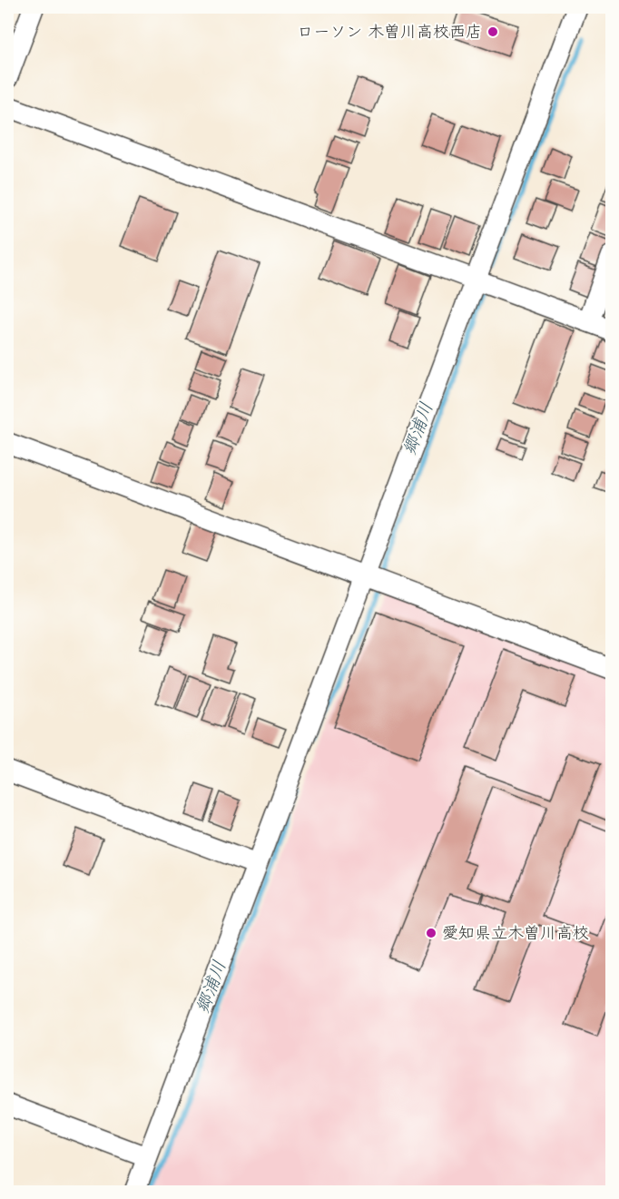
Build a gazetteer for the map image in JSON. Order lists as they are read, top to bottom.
{
  "water": ["郷浦川"],
  "places": ["ローソン 木曽川高校西店", "愛知県立木曽川高校"]
}
